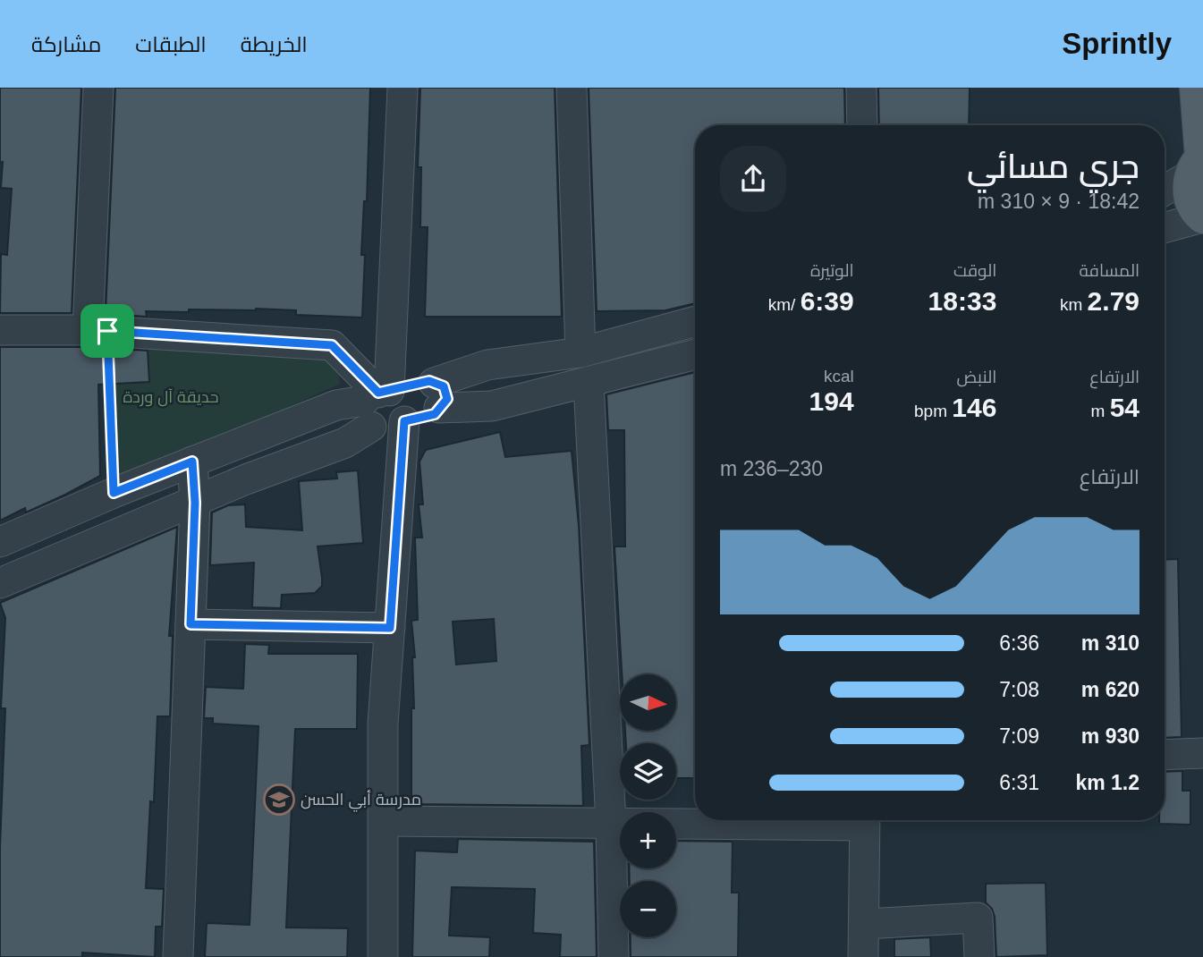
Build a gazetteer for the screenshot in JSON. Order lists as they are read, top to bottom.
{
  "parks": ["حديقة آل وردة"],
  "places": {
    "school or university": ["مدرسة أبي الحسن"]
  },
  "north": "right",
  "page": {
    "header": "Sprintly",
    "nav": ["الخريطة", "الطبقات", "مشاركة"],
    "heading": ["جري مسائي", "18:42 · 9 × 310 m"],
    "stats": [
      ["المسافة", "2.79 km"],
      ["الوقت", "18:33"],
      ["الوتيرة", "6:39 /km"],
      ["الارتفاع", "54 m"],
      ["النبض", "146 bpm"],
      ["kcal", "194"]
    ],
    "chart": ["الارتفاع", "230–236 m"],
    "list": [
      {
        "name": "310 m",
        "note": "6:36"
      },
      {
        "name": "620 m",
        "note": "7:08"
      },
      {
        "name": "930 m",
        "note": "7:09"
      },
      {
        "name": "1.2 km",
        "note": "6:31"
      }
    ],
    "map_buttons": ["+", "−"]
  }
}
